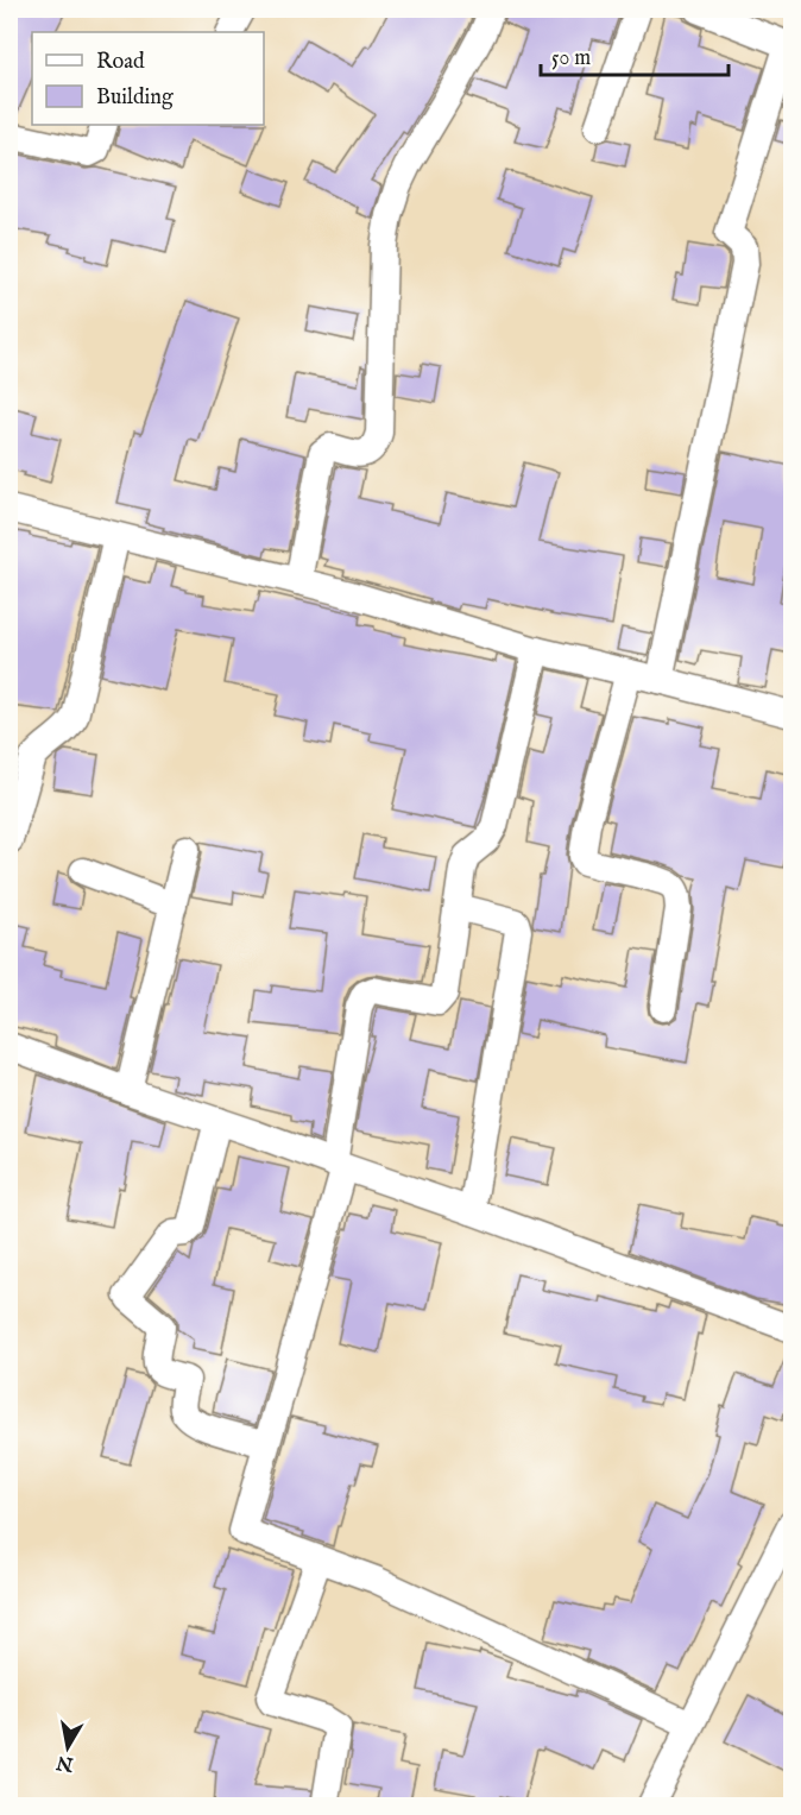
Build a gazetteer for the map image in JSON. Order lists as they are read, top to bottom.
{
  "legend": ["Road", "Building"],
  "scale_bar": "50 m",
  "north": "bottom"
}
